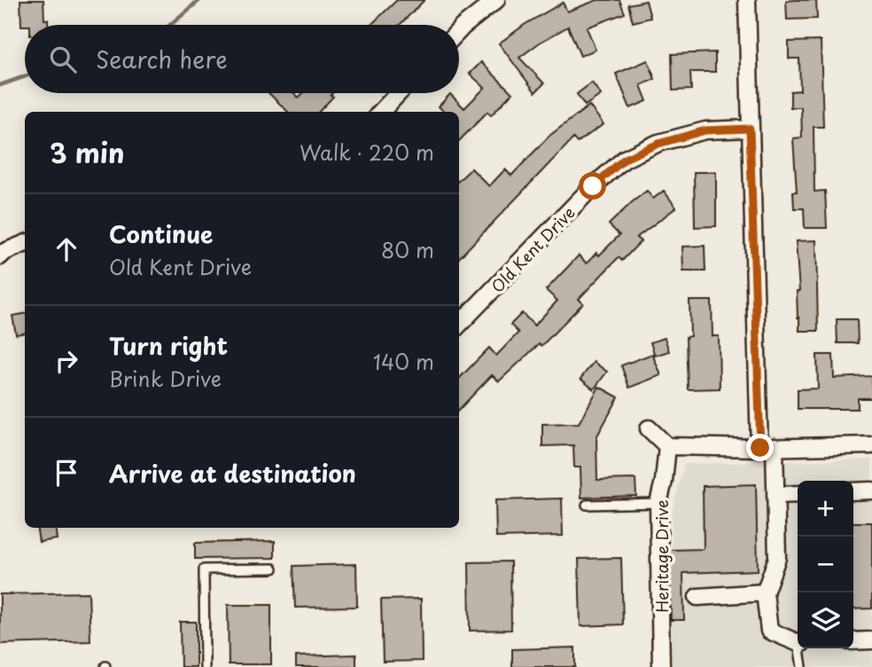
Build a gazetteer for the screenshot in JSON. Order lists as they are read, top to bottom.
{
  "streets": {
    "street": ["Old Kent Drive", "Heritage Drive"]
  },
  "page": {
    "search": "Search here",
    "heading": ["3 min", "Walk · 220 m"],
    "list": [
      ["Continue", "Old Kent Drive", "80 m"],
      ["Turn right", "Brink Drive", "140 m"],
      "Arrive at destination"
    ],
    "map_buttons": ["+", "−"]
  }
}
